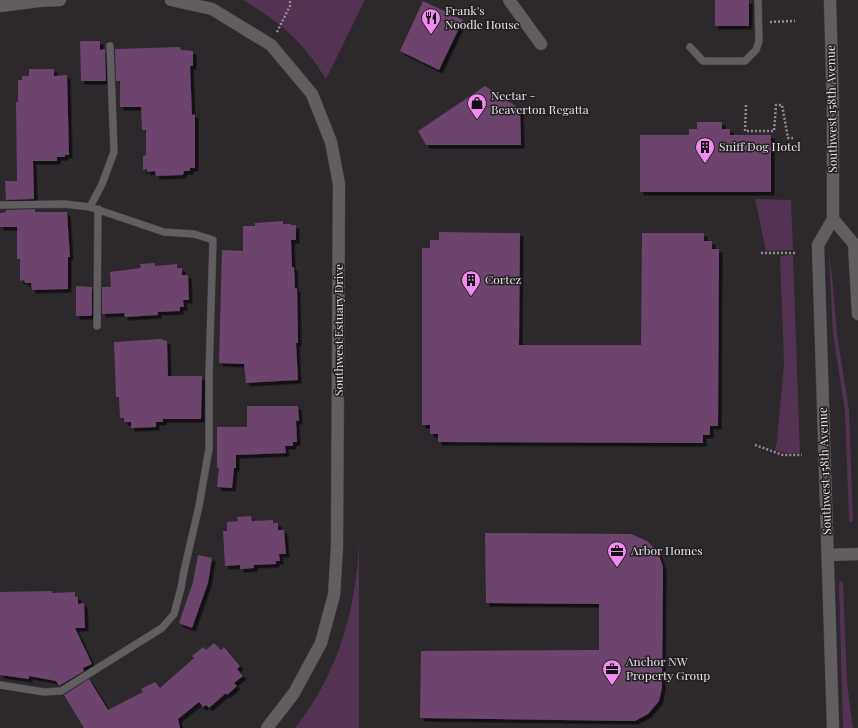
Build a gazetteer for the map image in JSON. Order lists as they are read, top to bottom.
{
  "streets": {
    "street": ["Southwest 158th Avenue", "Southwest Estuary Drive"]
  },
  "places": {
    "restaurant": ["Frank's Noodle House"],
    "shop": ["Nectar - Beaverton Regatta"],
    "building": ["Sniff Dog Hotel", "Cortez"],
    "office": ["Arbor Homes", "Anchor NW Property Group"]
  }
}
